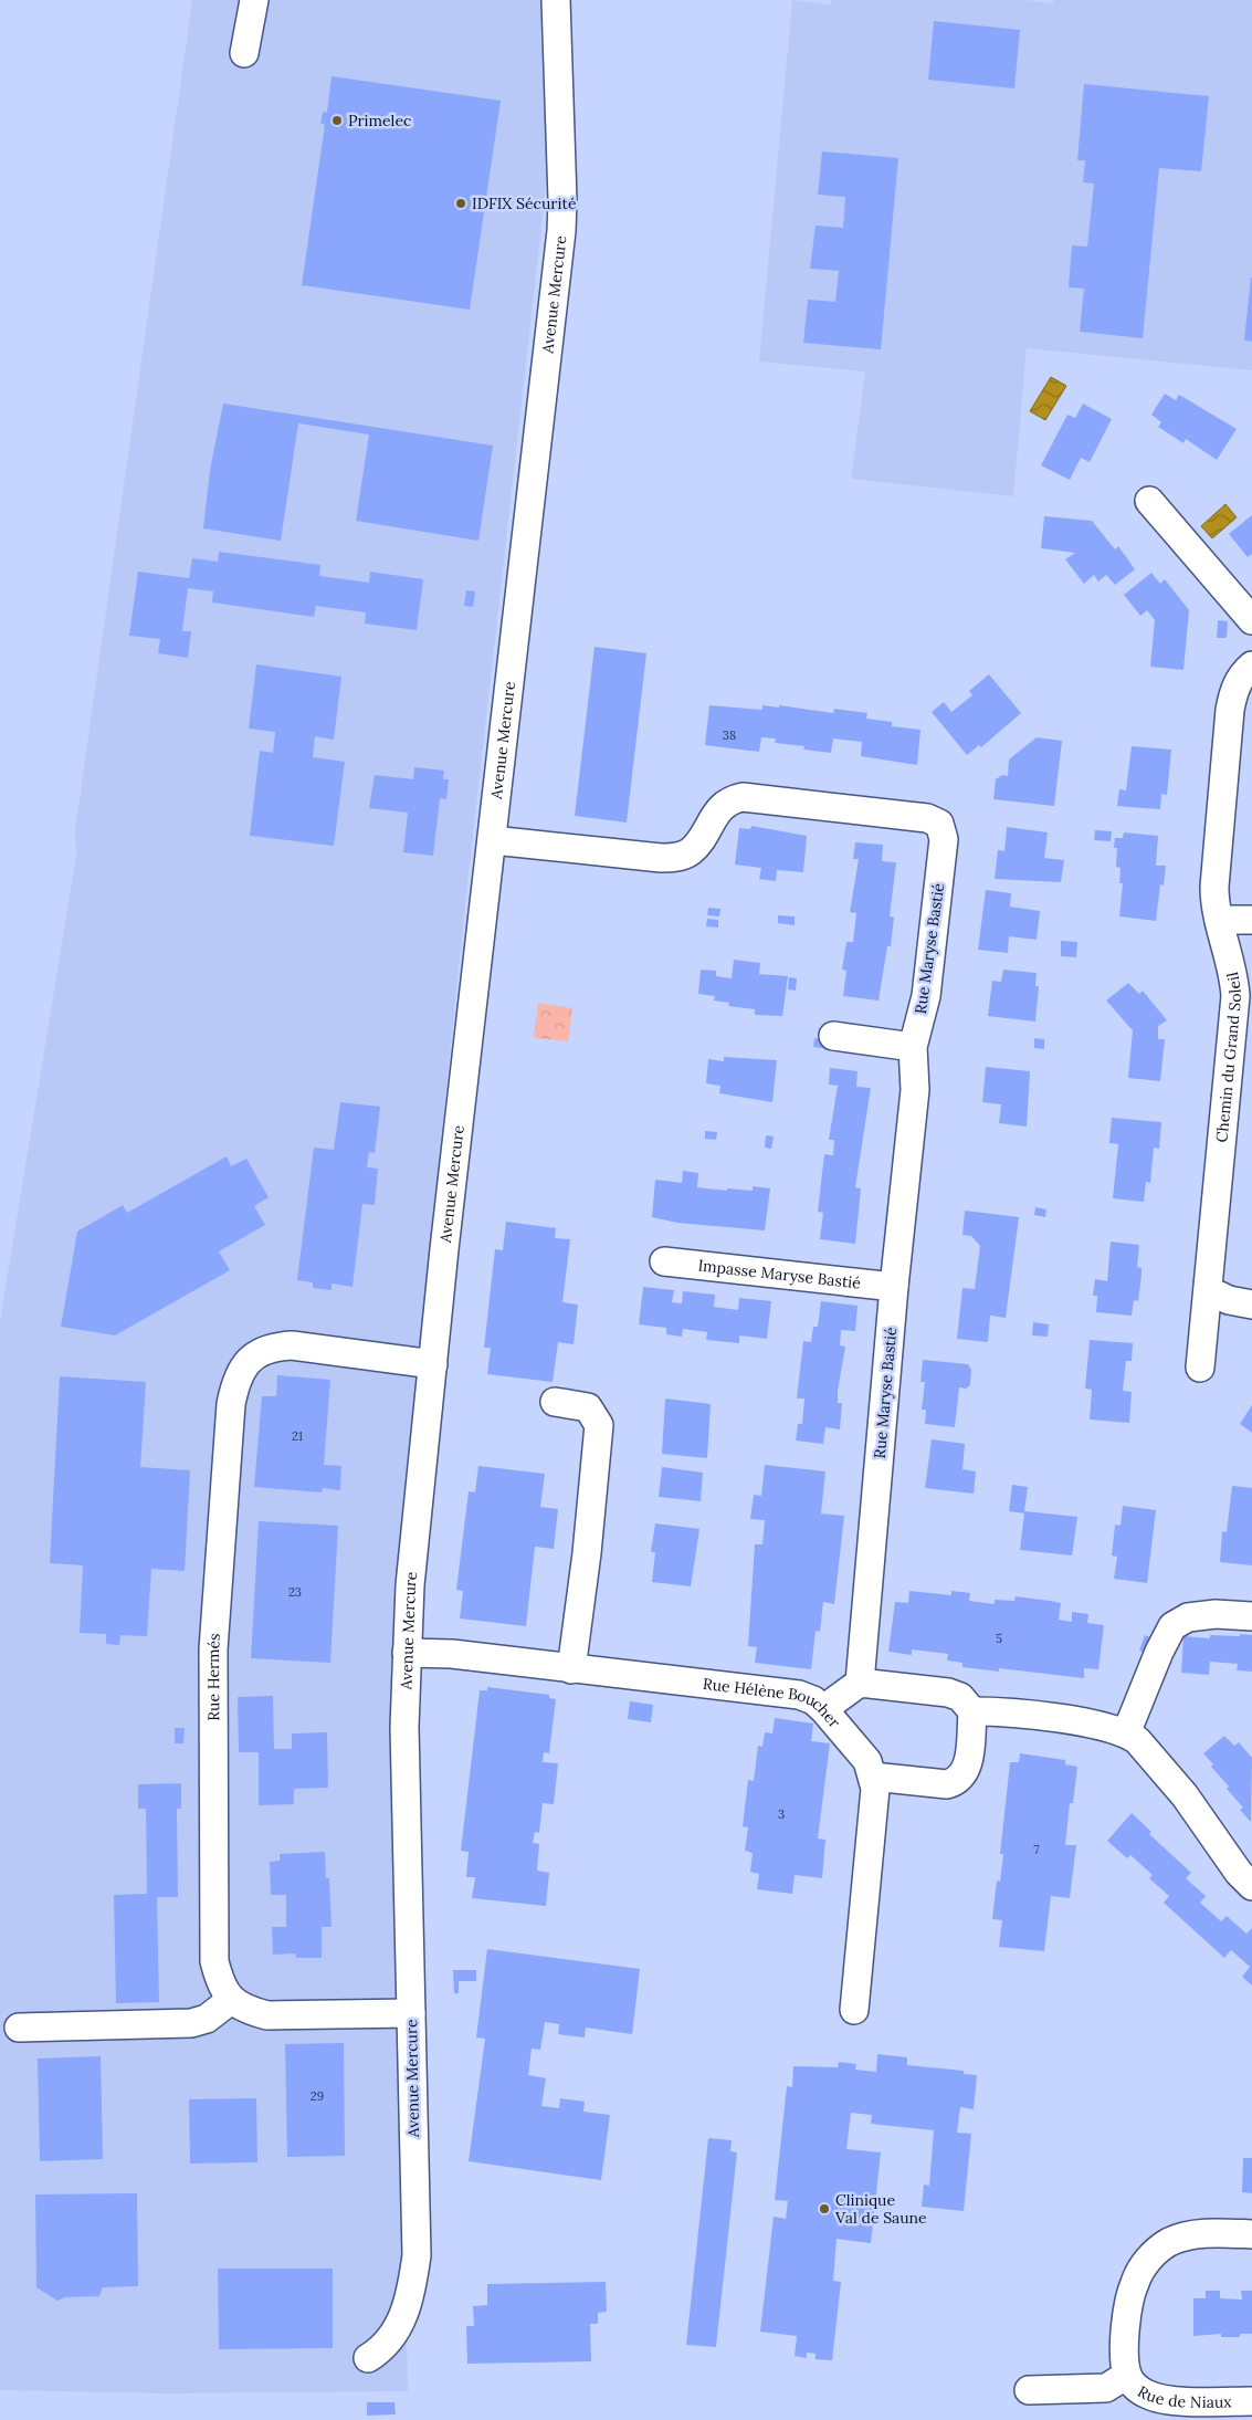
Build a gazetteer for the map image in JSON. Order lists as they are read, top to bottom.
{
  "streets": {
    "street": [
      "Avenue Mercure",
      "Rue Maryse Bastié",
      "Chemin du Grand Soleil",
      "Impasse Maryse Bastié",
      "Rue Hermés",
      "Rue Hélène Boucher",
      "Rue de Niaux"
    ]
  },
  "crossings": [
    ["Avenue Mercure", "Rue Maryse Bastié"],
    ["Avenue Mercure", "Rue Hermés"],
    ["Avenue Mercure", "Rue Hélène Boucher"],
    ["Rue Maryse Bastié", "Impasse Maryse Bastié"]
  ],
  "places": ["Primelec", "IDFIX Sécurité", "Clinique Val de Saune"],
  "house_numbers": [
    "38",
    "21",
    "23",
    "5",
    "3",
    "7",
    "29"
  ]
}
